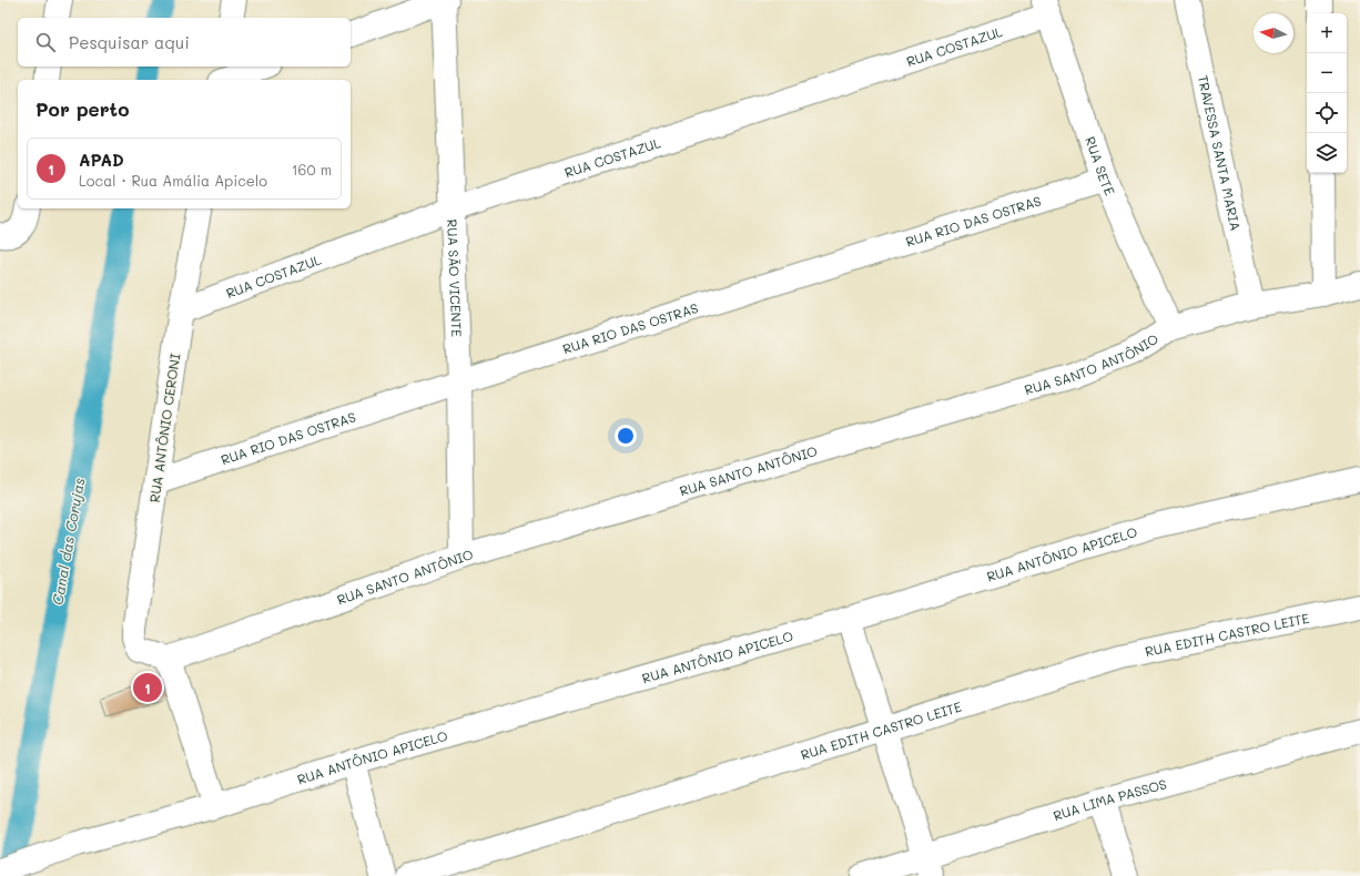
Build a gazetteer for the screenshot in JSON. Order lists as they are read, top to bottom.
{
  "streets": {
    "street": [
      "RUA COSTAZUL",
      "TRAVESSA SANTA MARIA",
      "RUA SETE",
      "RUA RIO DAS OSTRAS",
      "RUA SÃO VICENTE",
      "RUA SANTO ANTÔNIO",
      "RUA ANTÔNIO CERONI",
      "RUA ANTÔNIO APICELO",
      "RUA EDITH CASTRO LEITE",
      "RUA LIMA PASSOS"
    ]
  },
  "crossings": [
    ["RUA COSTAZUL", "RUA SETE"],
    ["RUA COSTAZUL", "RUA SÃO VICENTE"],
    ["RUA COSTAZUL", "RUA ANTÔNIO CERONI"],
    ["TRAVESSA SANTA MARIA", "RUA SANTO ANTÔNIO"],
    ["RUA SETE", "RUA RIO DAS OSTRAS"],
    ["RUA SETE", "RUA SANTO ANTÔNIO"],
    ["RUA RIO DAS OSTRAS", "RUA SÃO VICENTE"],
    ["RUA RIO DAS OSTRAS", "RUA ANTÔNIO CERONI"],
    ["RUA SÃO VICENTE", "RUA SANTO ANTÔNIO"],
    ["RUA SANTO ANTÔNIO", "RUA ANTÔNIO CERONI"]
  ],
  "water": ["Canal das Corujas"],
  "north": "left",
  "page": {
    "map_buttons": ["+", "−"],
    "search": "Pesquisar aqui",
    "heading": "Por perto",
    "list": [
      {
        "mark": "1",
        "name": "APAD",
        "note": "Local · Rua Amália Apicelo",
        "value": "160 m"
      }
    ],
    "pins": "1"
  }
}
